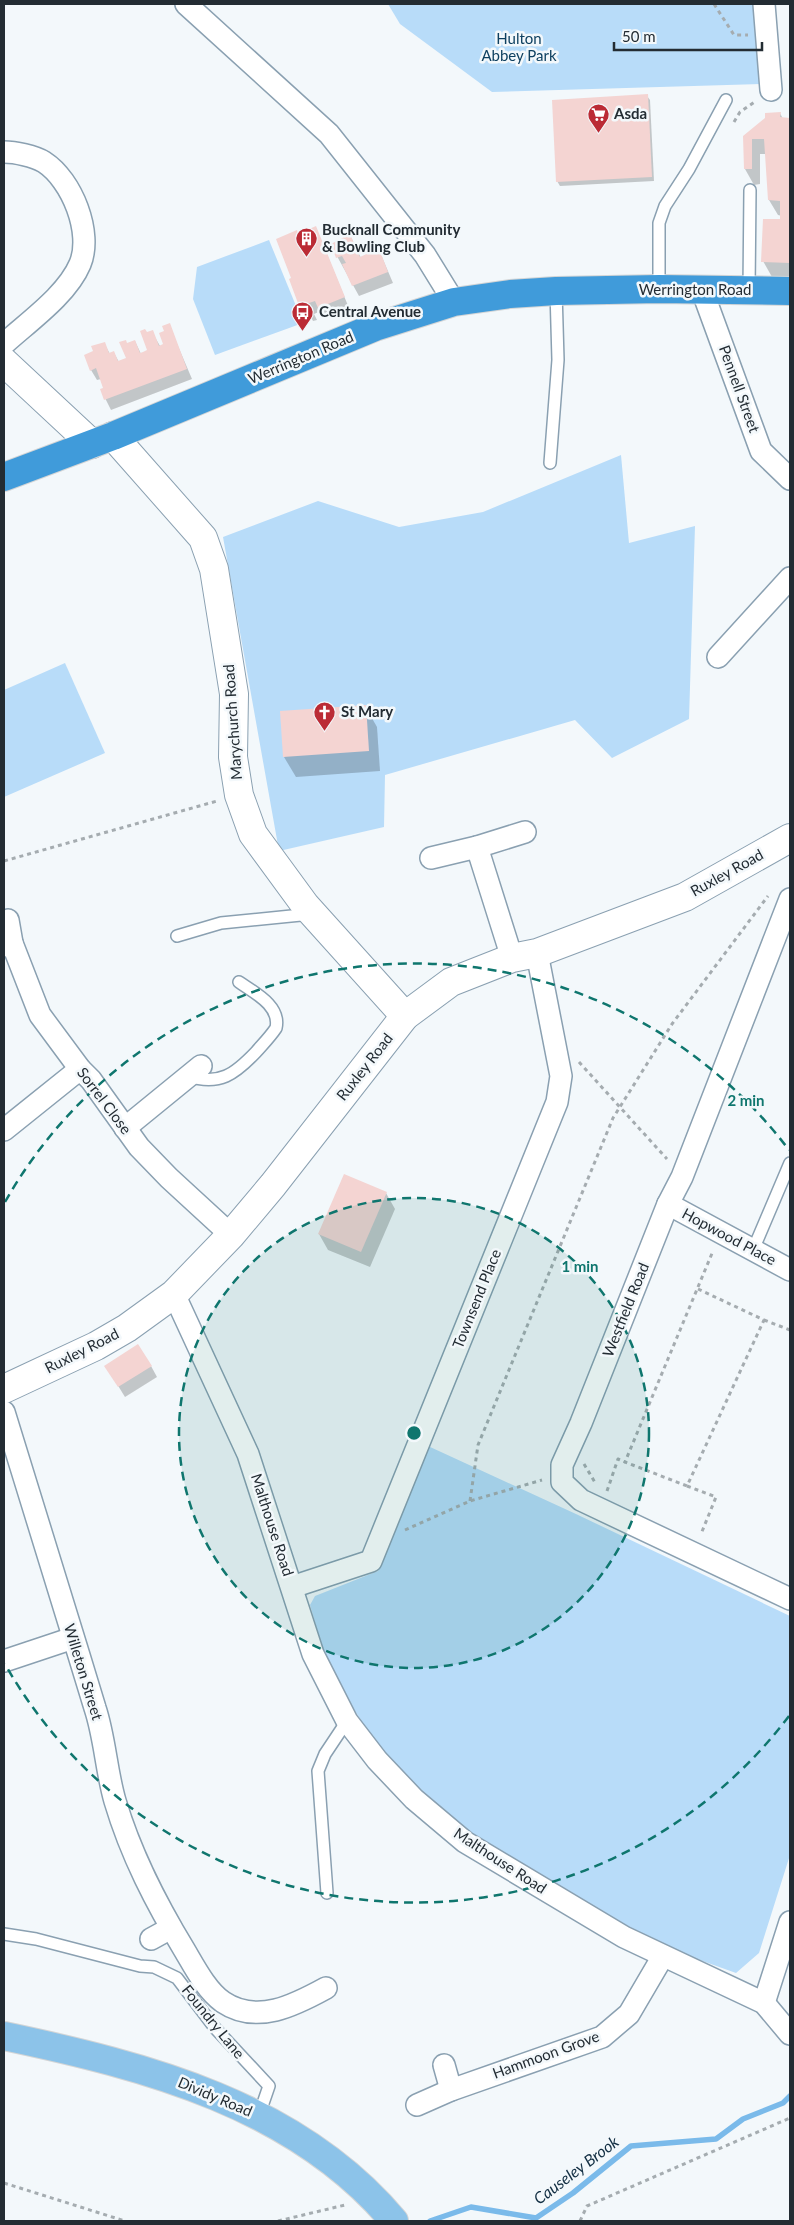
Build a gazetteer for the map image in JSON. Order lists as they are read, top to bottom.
{
  "streets": {
    "highway": ["Werrington Road"],
    "main road": ["Dividy Road"],
    "street": [
      "Pennell Street",
      "Marychurch Road",
      "Ruxley Road",
      "Sorrel Close",
      "Hopwood Place",
      "Townsend Place",
      "Westfield Road",
      "Malthouse Road",
      "Willeton Street",
      "Hammoon Grove"
    ],
    "lane": ["Foundry Lane"]
  },
  "crossings": [
    ["Werrington Road", "Pennell Street"],
    ["Werrington Road", "Marychurch Road"],
    ["Marychurch Road", "Ruxley Road"],
    ["Ruxley Road", "Sorrel Close"],
    ["Ruxley Road", "Townsend Place"],
    ["Ruxley Road", "Malthouse Road"],
    ["Hopwood Place", "Westfield Road"],
    ["Townsend Place", "Malthouse Road"],
    ["Malthouse Road", "Hammoon Grove"],
    ["Foundry Lane", "Dividy Road"]
  ],
  "water": ["Causeley Brook"],
  "parks": ["Hulton Abbey Park"],
  "places": {
    "supermarket": ["Asda"],
    "building": ["Bucknall Community & Bowling Club"],
    "bus stop": ["Central Avenue"],
    "church": ["St Mary"]
  },
  "scale_bar": "50 m",
  "rings": ["2 min", "1 min"]
}
